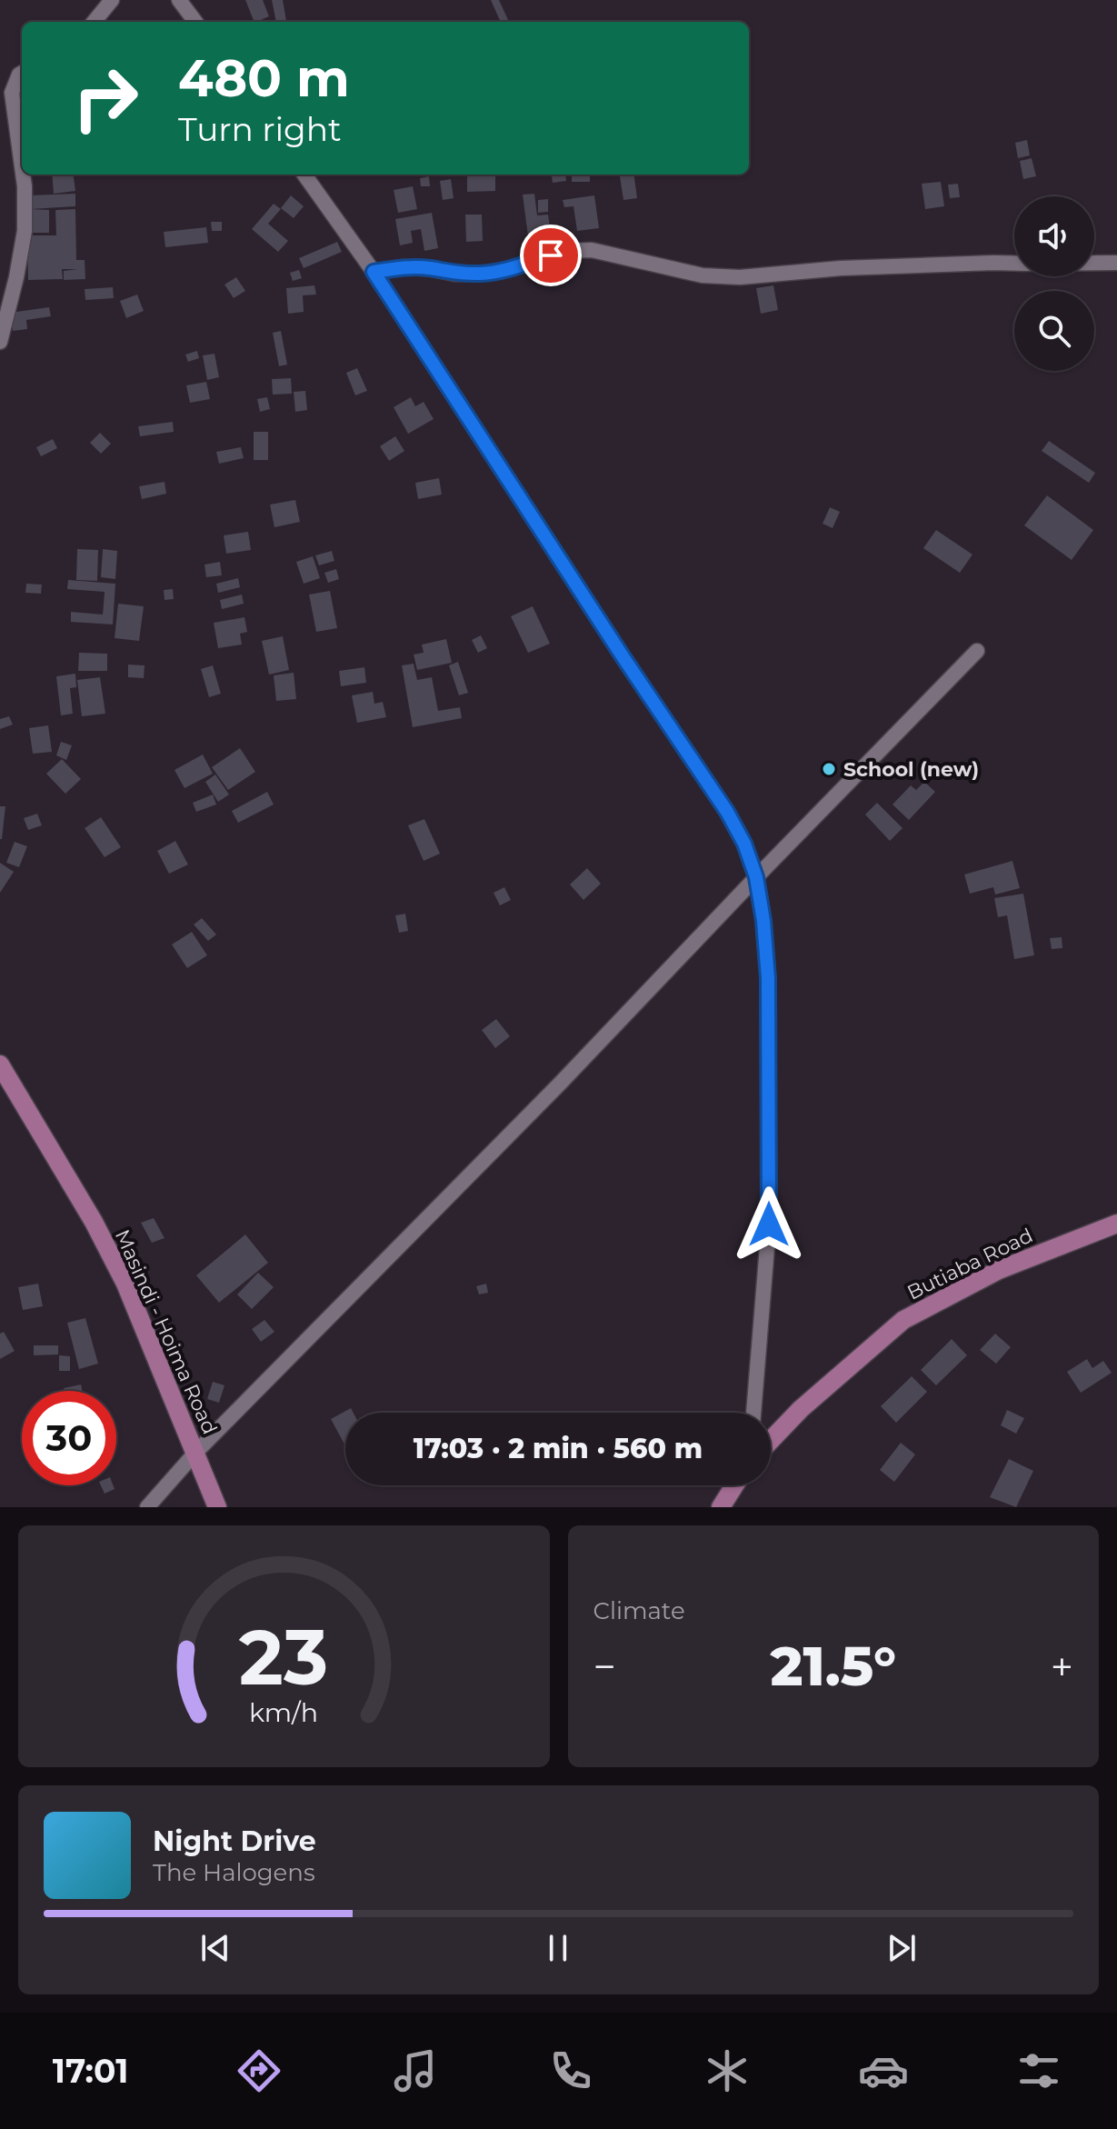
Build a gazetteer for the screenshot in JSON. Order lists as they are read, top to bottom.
{
  "streets": {
    "main road": ["Butiaba Road", "Masindi - Hoima Road"]
  },
  "places": ["School (new)"],
  "page": {
    "turn": ["480 m", "Turn right"],
    "limit": "30",
    "trip": "17:03 · 2 min · 560 m",
    "tile": "Climate",
    "heat": ["−", "21.5°", "+"],
    "song": ["Night Drive", "The Halogens"],
    "tabs": "17:01",
    "gauge": ["23", "km/h"]
  }
}
